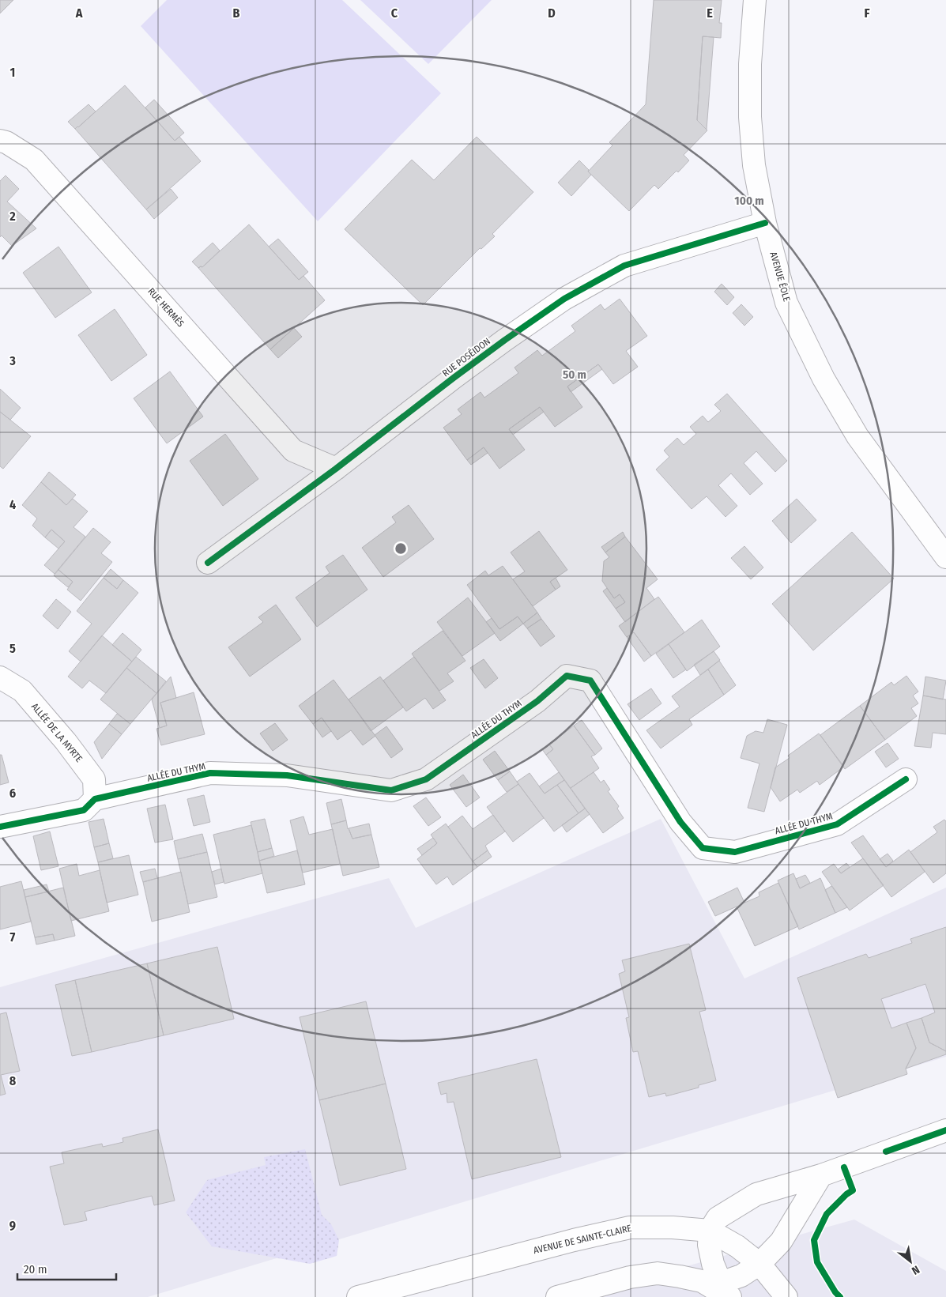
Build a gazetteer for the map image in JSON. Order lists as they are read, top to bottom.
{
  "streets": {
    "street": [
      "AVENUE ÉOLE",
      "RUE HERMÈS",
      "RUE POSÉIDON",
      "ALLÉE DU THYM",
      "ALLÉE DE LA MYRTE",
      "AVENUE DE SAINTE-CLAIRE"
    ]
  },
  "crossings": [
    ["AVENUE ÉOLE", "RUE POSÉIDON"],
    ["RUE HERMÈS", "RUE POSÉIDON"],
    ["ALLÉE DU THYM", "ALLÉE DE LA MYRTE"]
  ],
  "scale_bar": "20 m",
  "north": "bottom right",
  "grid": {
    "columns": [
      "A",
      "B",
      "C",
      "D",
      "E",
      "F"
    ],
    "rows": [
      "1",
      "2",
      "3",
      "4",
      "5",
      "6",
      "7",
      "8",
      "9"
    ]
  },
  "rings": ["100 m", "50 m"]
}
